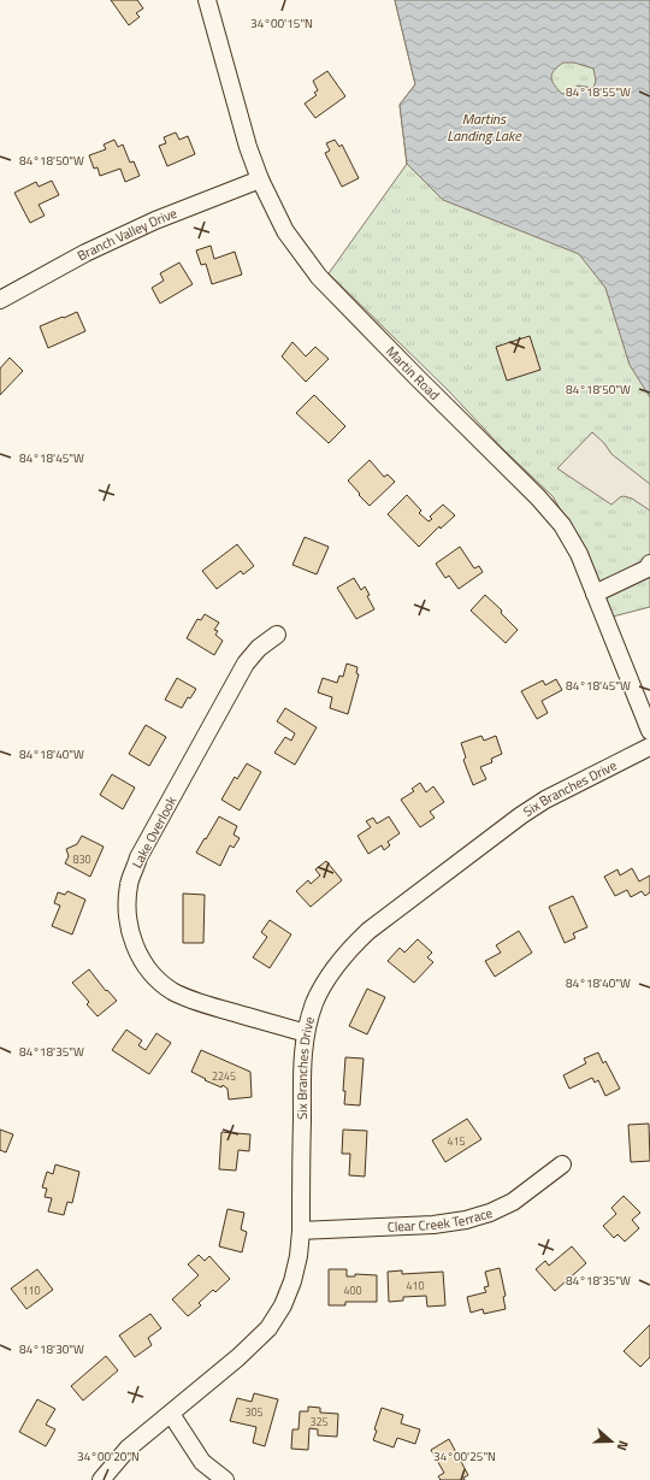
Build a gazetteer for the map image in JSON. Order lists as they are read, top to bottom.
{
  "streets": {
    "street": [
      "Branch Valley Drive",
      "Martin Road",
      "Six Branches Drive",
      "Lake Overlook",
      "Clear Creek Terrace"
    ]
  },
  "crossings": [
    ["Branch Valley Drive", "Martin Road"],
    ["Six Branches Drive", "Lake Overlook"],
    ["Six Branches Drive", "Clear Creek Terrace"]
  ],
  "water": ["Martins Landing Lake"],
  "house_numbers": [
    "830",
    "2245",
    "415",
    "410",
    "110",
    "400",
    "305",
    "325"
  ],
  "north": "right",
  "coordinates": [
    "34°00'15\"N",
    "84°18'55\"W",
    "84°18'50\"W",
    "84°18'45\"W",
    "84°18'40\"W",
    "84°18'35\"W",
    "84°18'30\"W",
    "34°00'20\"N",
    "34°00'25\"N"
  ]
}
